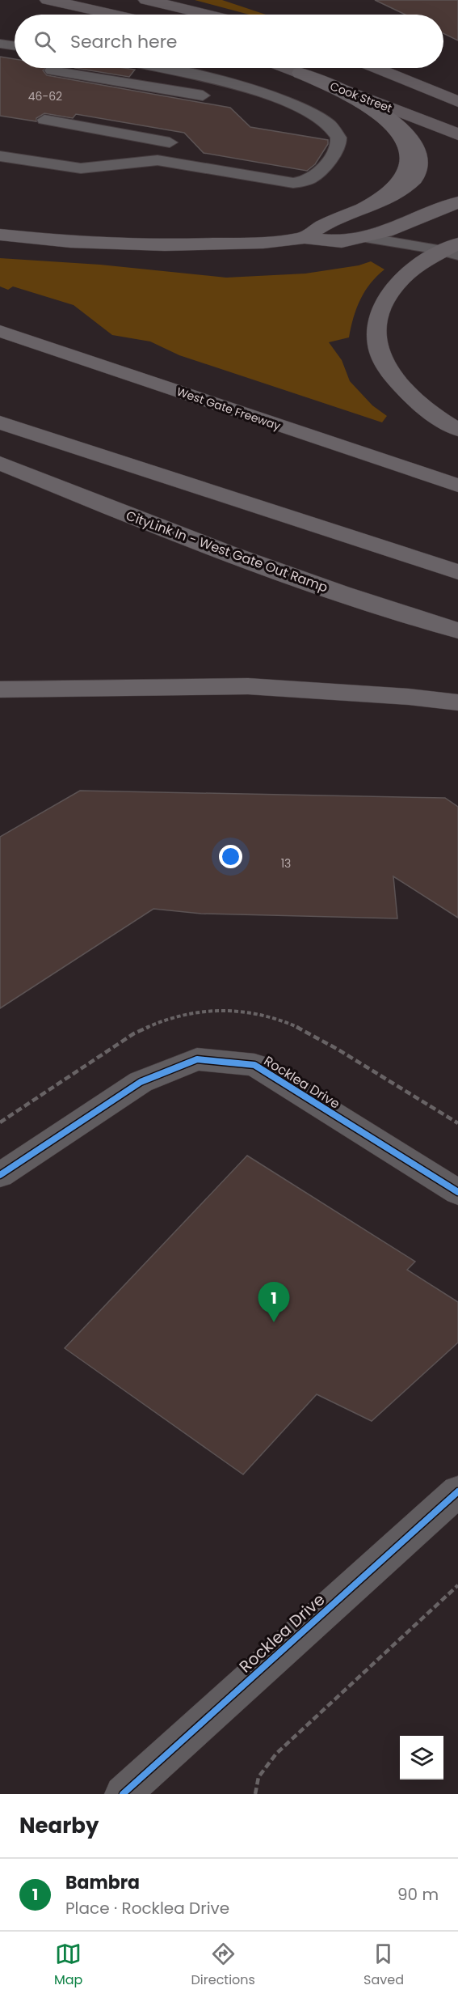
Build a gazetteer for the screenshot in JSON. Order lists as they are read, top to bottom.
{
  "streets": {
    "highway": ["West Gate Freeway", "CityLink In - West Gate Out Ramp"],
    "main road": ["Cook Street"],
    "street": ["Rocklea Drive"]
  },
  "house_numbers": ["46-62", "13"],
  "page": {
    "search": "Search here",
    "pins": "1",
    "heading": "Nearby",
    "list": [
      {
        "mark": "1",
        "name": "Bambra",
        "note": "Place · Rocklea Drive",
        "value": "90 m"
      }
    ],
    "nav": ["Map", "Directions", "Saved"]
  }
}
